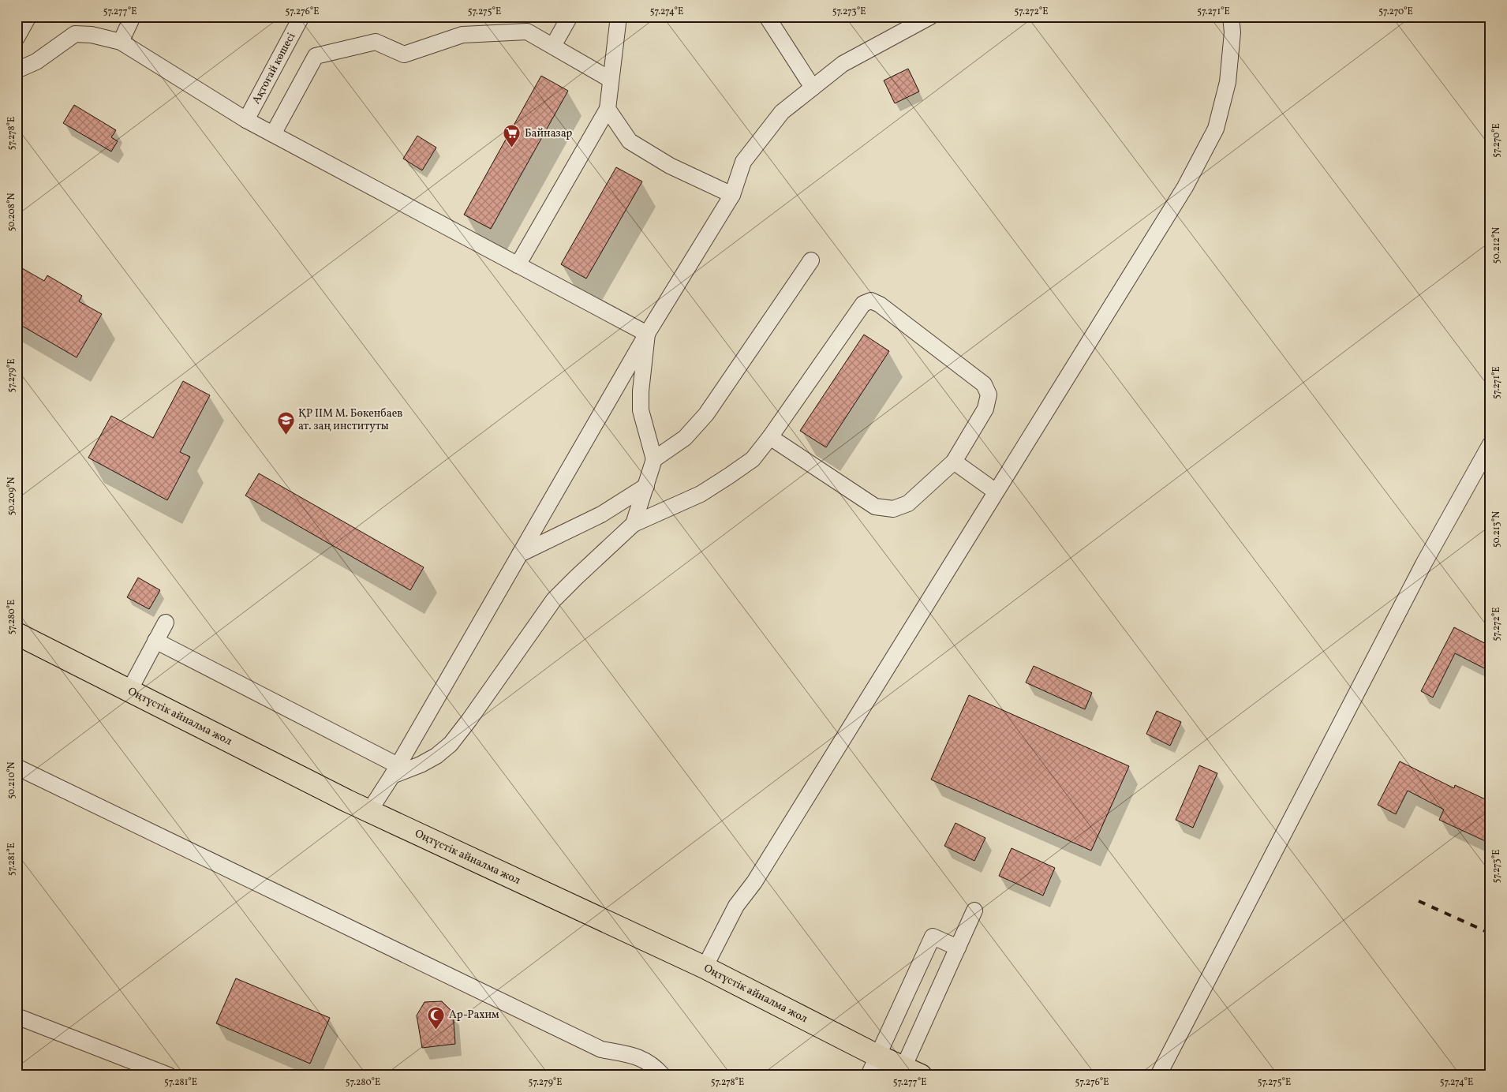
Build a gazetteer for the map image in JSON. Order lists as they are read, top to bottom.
{
  "streets": {
    "highway": ["Оңтүстік айналма жол"],
    "street": ["Ақтоғай көшесі"]
  },
  "places": {
    "supermarket": ["Байназар"],
    "school or university": ["ҚР ІІМ М. Бөкенбаев ат. заң институты"],
    "mosque": ["Ар-Рахим"]
  },
  "coordinates": [
    "57.277°E",
    "57.276°E",
    "57.275°E",
    "57.274°E",
    "57.273°E",
    "57.272°E",
    "57.271°E",
    "57.270°E",
    "57.278°E",
    "50.208°N",
    "50.212°N",
    "57.279°E",
    "50.209°N",
    "50.213°N",
    "57.280°E",
    "50.210°N",
    "57.281°E"
  ]
}
